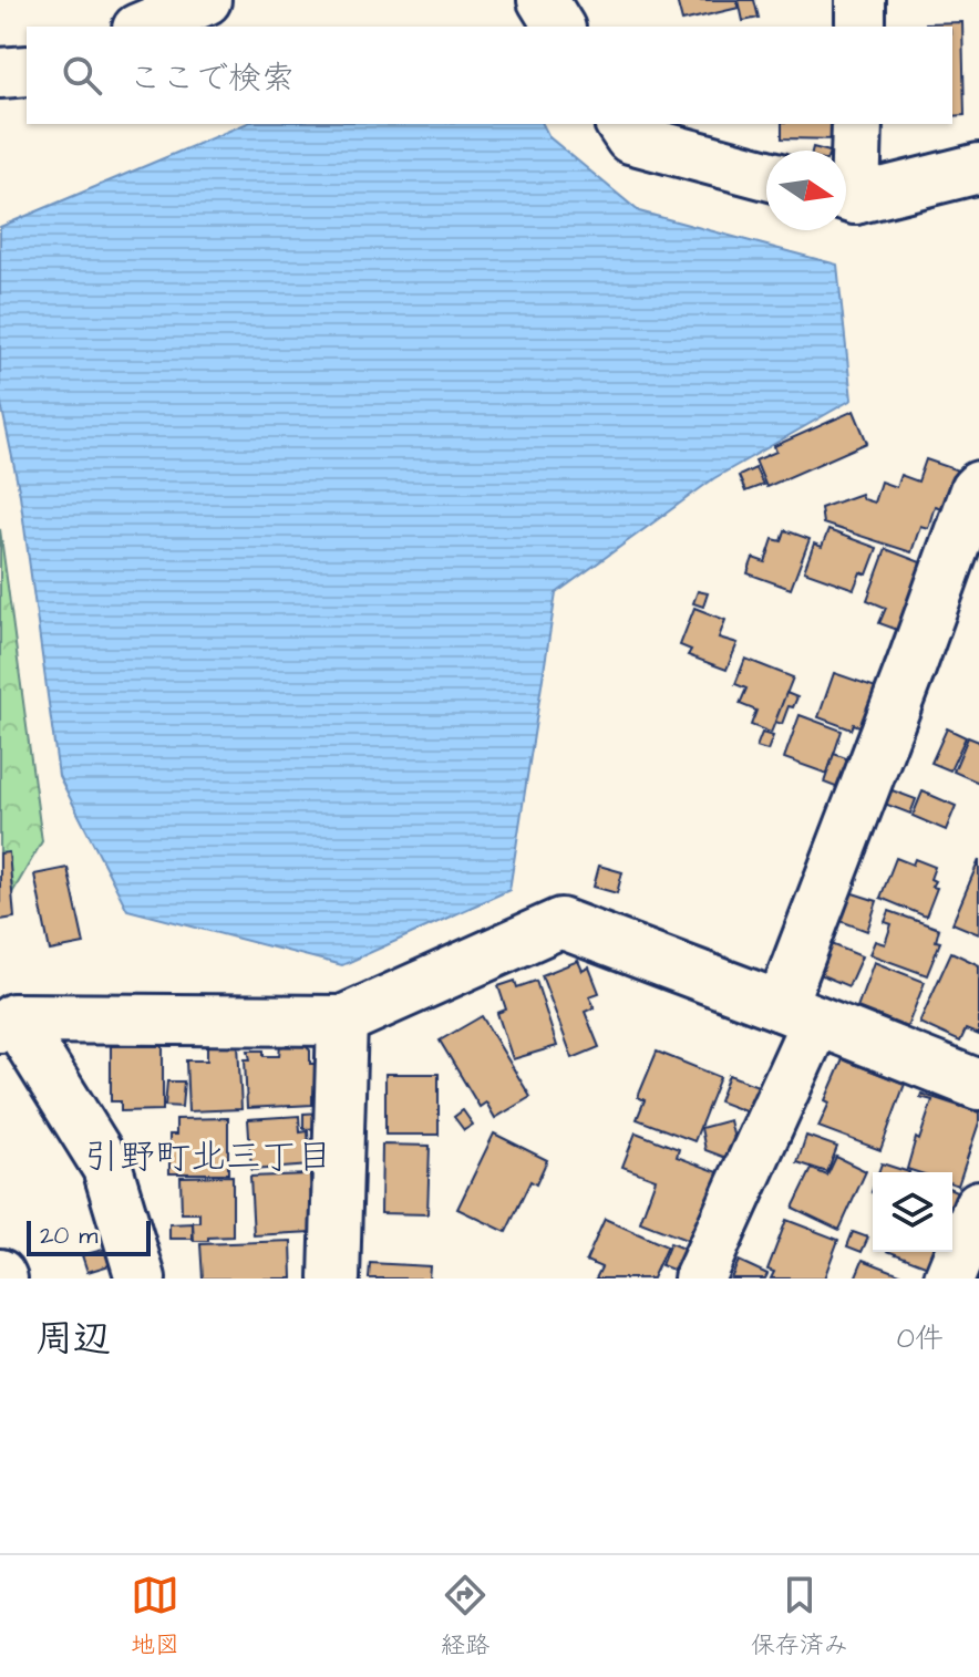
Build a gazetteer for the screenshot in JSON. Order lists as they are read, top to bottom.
{
  "districts": ["引野町北三丁目"],
  "scale_bar": "20 m",
  "north": "right",
  "page": {
    "search": "ここで検索",
    "scale": "20 m",
    "heading": ["周辺", "0件"],
    "nav": ["地図", "経路", "保存済み"]
  }
}
